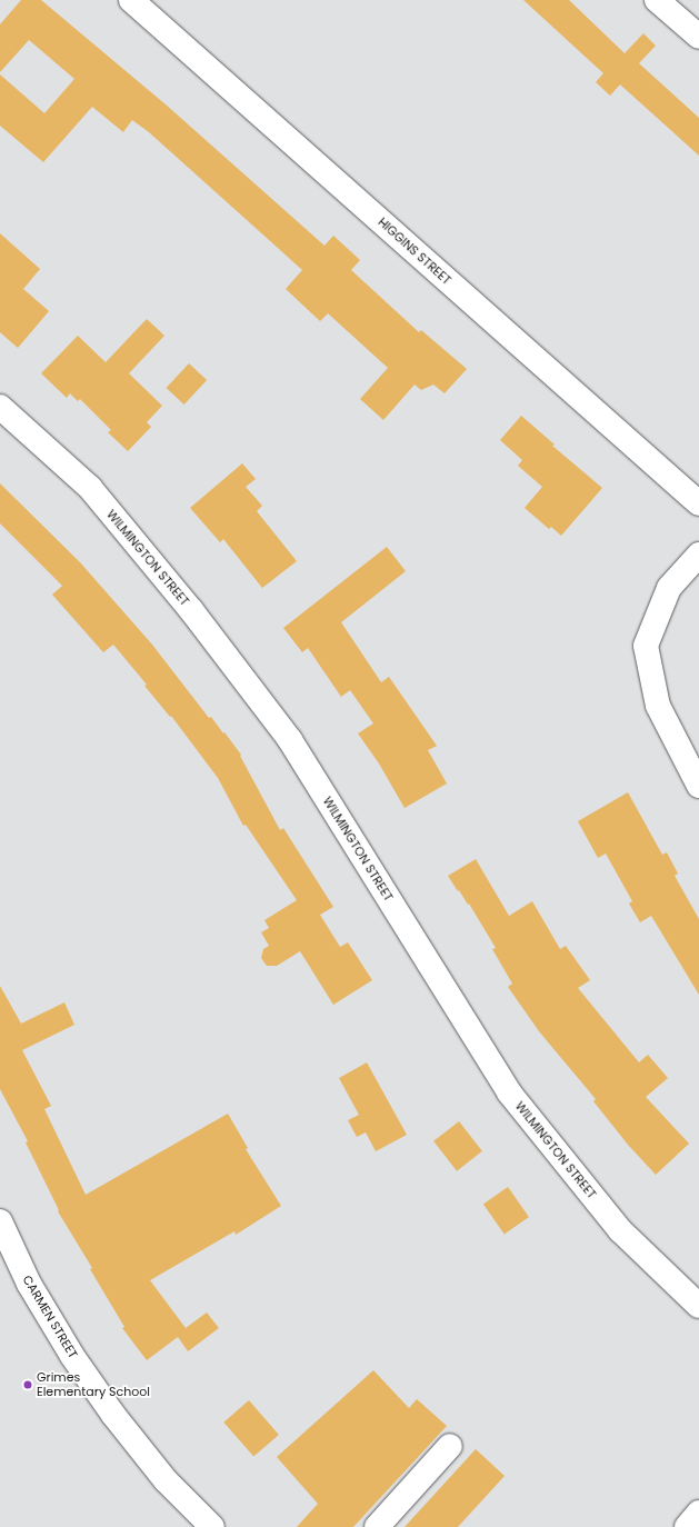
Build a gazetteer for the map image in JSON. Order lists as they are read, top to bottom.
{
  "streets": {
    "street": ["HIGGINS STREET", "WILMINGTON STREET", "CARMEN STREET"]
  },
  "places": ["Grimes Elementary School"]
}
